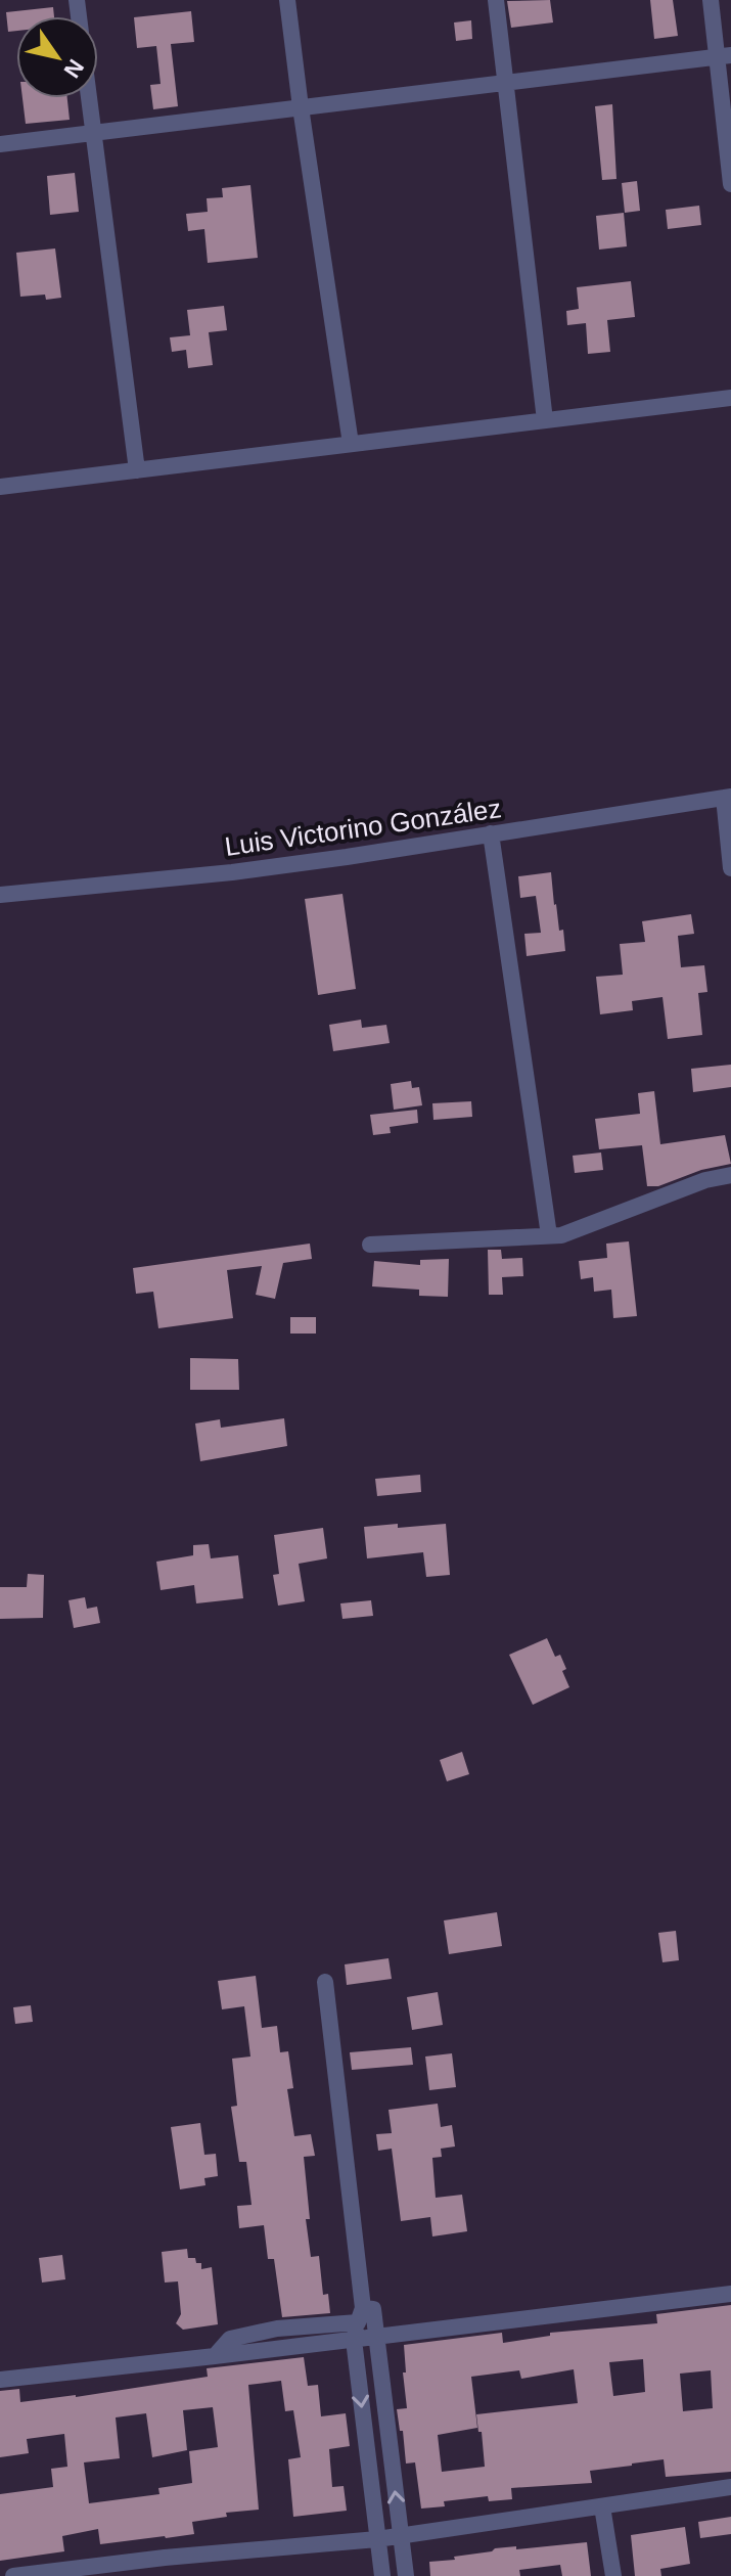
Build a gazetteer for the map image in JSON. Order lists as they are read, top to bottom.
{
  "streets": {
    "street": ["Luis Victorino González"]
  },
  "north": "bottom right"
}
